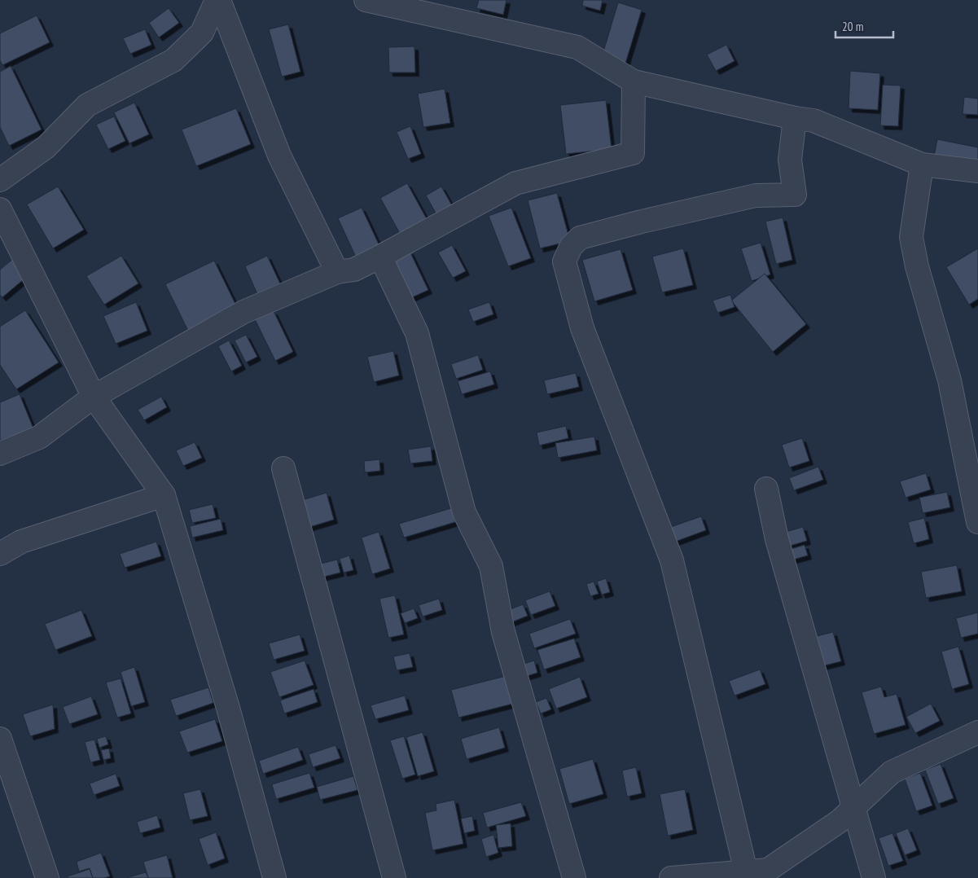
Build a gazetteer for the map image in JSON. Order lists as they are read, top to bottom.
{
  "scale_bar": "20 m"
}
